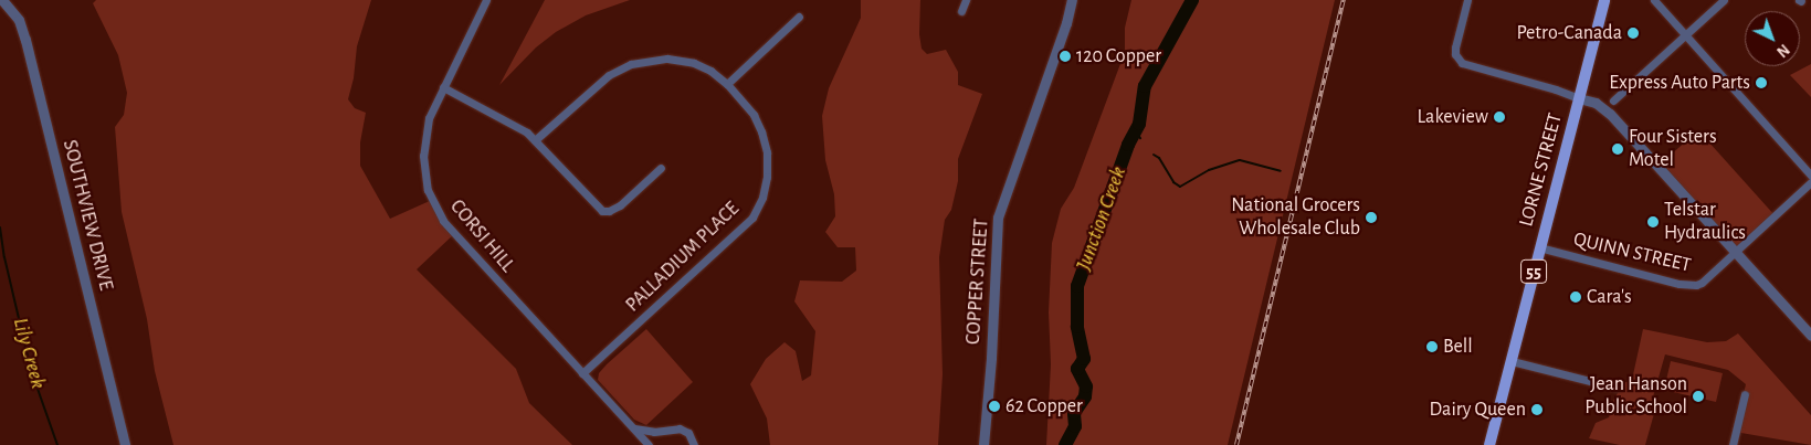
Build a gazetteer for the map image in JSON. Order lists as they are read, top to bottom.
{
  "streets": {
    "main road": ["LORNE STREET", "55"],
    "street": [
      "SOUTHVIEW DRIVE",
      "CORSI HILL",
      "QUINN STREET",
      "PALLADIUM PLACE",
      "COPPER STREET"
    ]
  },
  "crossings": [
    ["LORNE STREET", "QUINN STREET"],
    ["CORSI HILL", "PALLADIUM PLACE"]
  ],
  "water": ["Junction Creek", "Lily Creek"],
  "places": [
    "Petro-Canada",
    "120 Copper",
    "Express Auto Parts",
    "Lakeview",
    "Four Sisters Motel",
    "National Grocers Wholesale Club",
    "Telstar Hydraulics",
    "Cara's",
    "Bell",
    "Jean Hanson Public School",
    "62 Copper",
    "Dairy Queen"
  ],
  "north": "bottom right"
}
